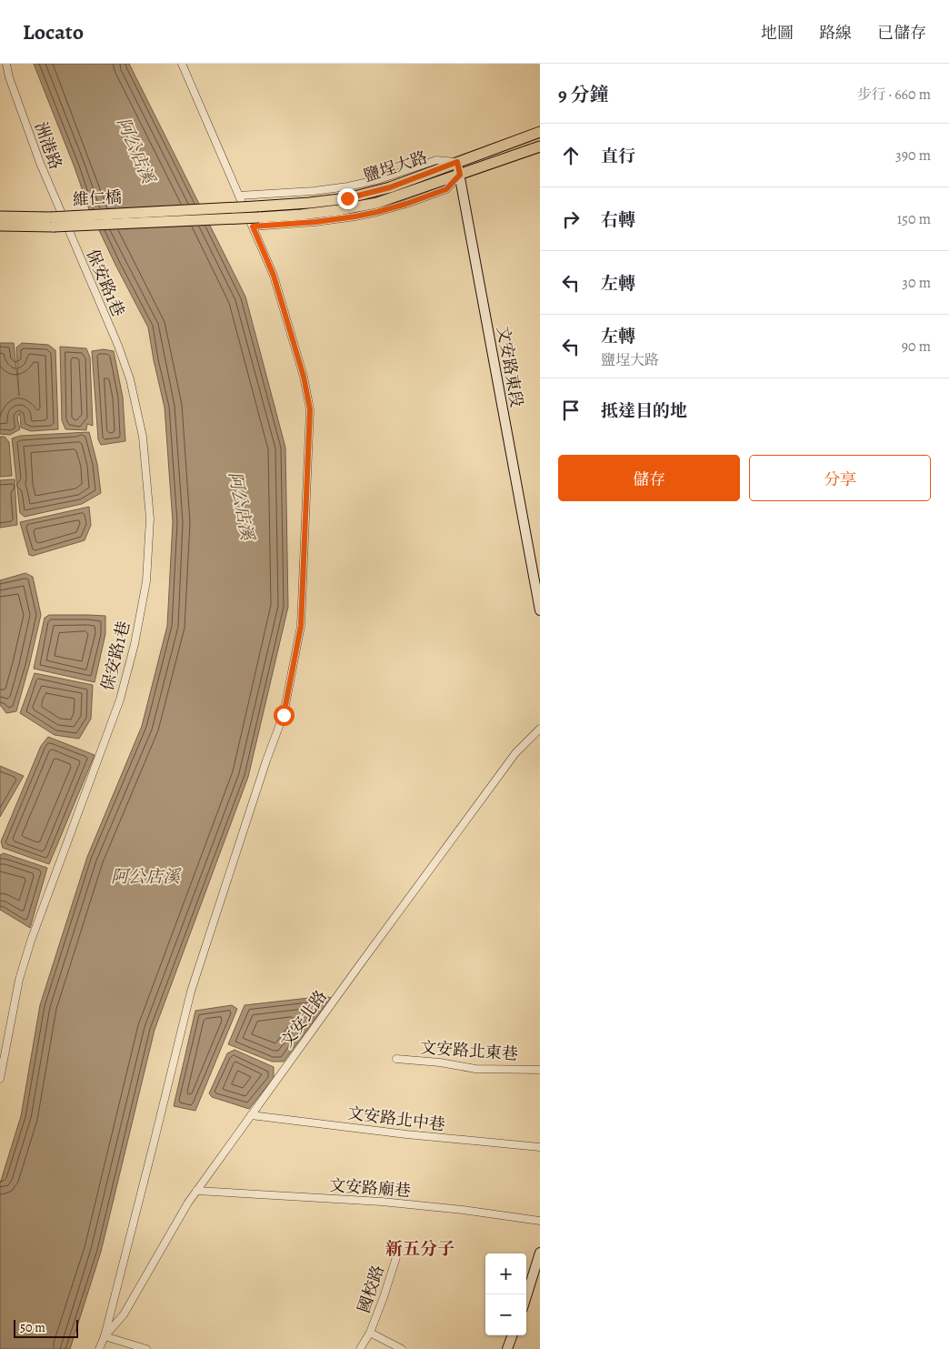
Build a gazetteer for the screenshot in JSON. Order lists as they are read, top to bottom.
{
  "streets": {
    "main road": ["鹽埕大路", "維仁橋"],
    "street": [
      "洲港路",
      "保安路1巷",
      "文安路東段",
      "文安北路",
      "文安路北東巷",
      "文安路北中巷",
      "文安路廟巷",
      "國校路"
    ]
  },
  "crossings": [
    ["洲港路", "保安路1巷"],
    ["鹽埕大路", "維仁橋"],
    ["鹽埕大路", "文安路東段"],
    ["文安北路", "文安路北中巷"],
    ["文安北路", "文安路廟巷"]
  ],
  "districts": ["新五分子"],
  "water": ["阿公店溪"],
  "scale_bar": "50 m",
  "page": {
    "header": "Locato",
    "nav": ["地圖", "路線", "已儲存"],
    "heading": ["9 分鐘", "步行 · 660 m"],
    "list": [
      ["直行", "390 m"],
      ["右轉", "150 m"],
      ["左轉", "30 m"],
      ["左轉", "鹽埕大路", "90 m"],
      "抵達目的地"
    ],
    "buttons": ["儲存", "分享"],
    "map_buttons": ["+", "−"],
    "scale": "50 m"
  }
}
